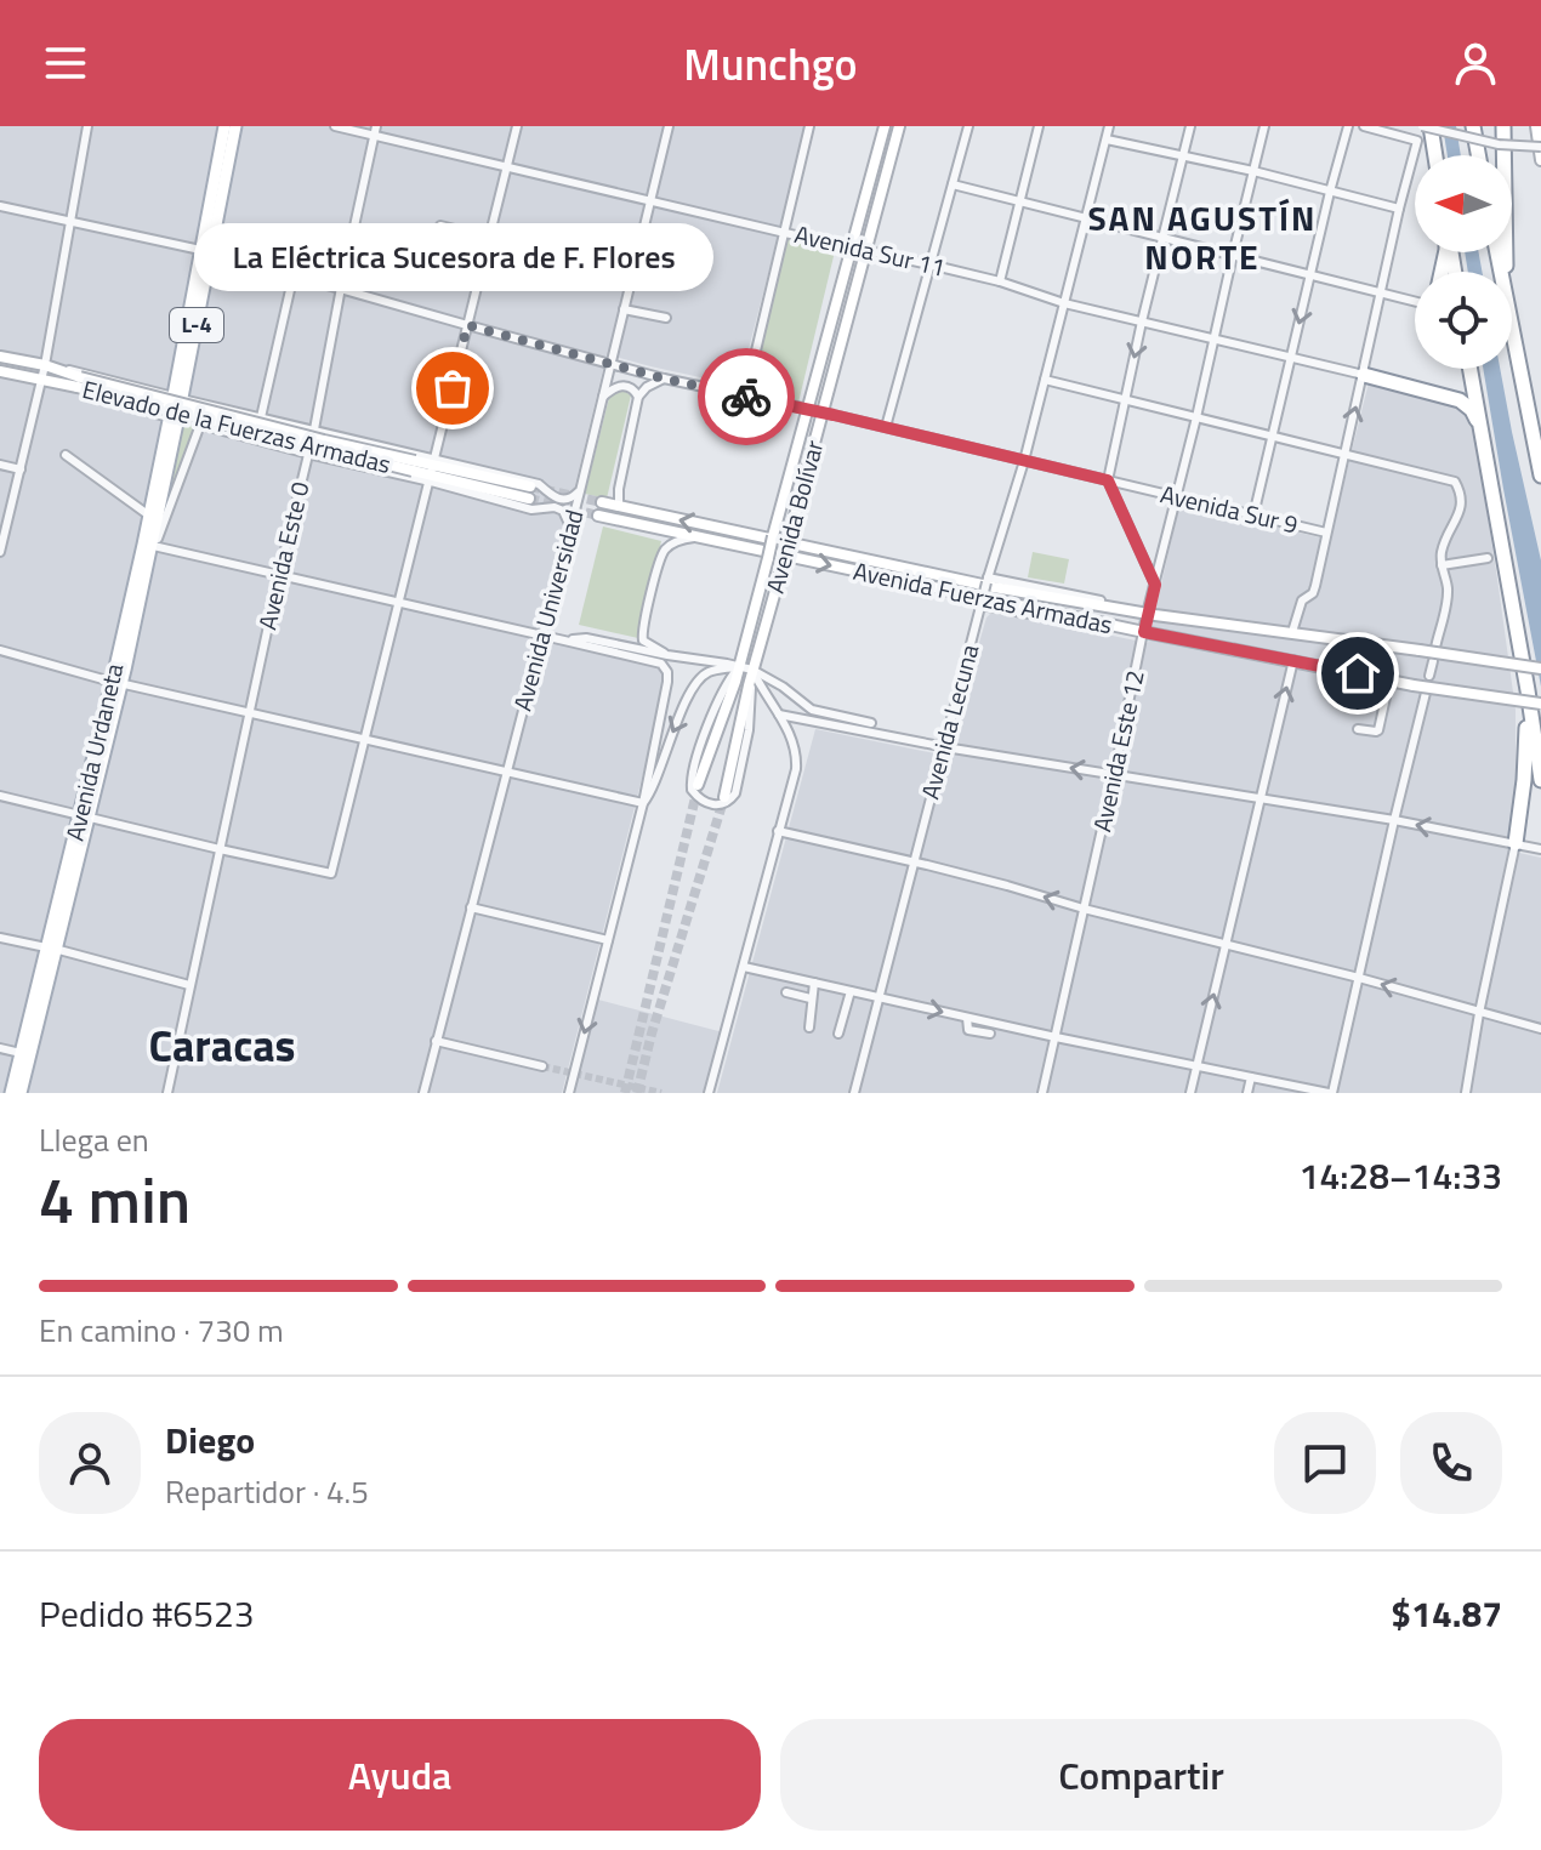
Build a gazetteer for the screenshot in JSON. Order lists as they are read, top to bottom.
{
  "streets": {
    "main road": [
      "L-4",
      "Elevado de la Fuerzas Armadas",
      "Avenida Bolívar",
      "Avenida Fuerzas Armadas",
      "Avenida Urdaneta"
    ],
    "street": [
      "Avenida Sur 11",
      "Avenida Sur 9",
      "Avenida Este 0",
      "Avenida Universidad",
      "Avenida Lecuna",
      "Avenida Este 12"
    ]
  },
  "crossings": [
    ["Avenida Sur 11", "Avenida Bolívar"],
    ["Avenida Sur 11", "Avenida Este 0"],
    ["Avenida Sur 11", "Avenida Universidad"],
    ["Avenida Sur 11", "Avenida Lecuna"],
    ["Avenida Sur 11", "Avenida Este 12"],
    ["Avenida Sur 9", "Avenida Bolívar"],
    ["Avenida Sur 9", "Avenida Este 0"],
    ["Avenida Sur 9", "Avenida Universidad"],
    ["Avenida Sur 9", "Avenida Lecuna"],
    ["Avenida Sur 9", "Avenida Este 12"],
    ["Avenida Sur 9", "Avenida Urdaneta"],
    ["Avenida Fuerzas Armadas", "Avenida Este 12"]
  ],
  "districts": ["SAN AGUSTÍN NORTE", "Caracas"],
  "places": ["La Eléctrica Sucesora de F. Flores"],
  "north": "left",
  "page": {
    "header": "Munchgo",
    "bubble": "La Eléctrica Sucesora de F. Flores",
    "heading": ["4 min", "Llega en", "14:28–14:33"],
    "panel": [
      "Diego",
      "Repartidor · 4.5",
      "Pedido #6523",
      "$14.87"
    ],
    "bar": "En camino · 730 m",
    "buttons": ["Ayuda", "Compartir"]
  }
}
